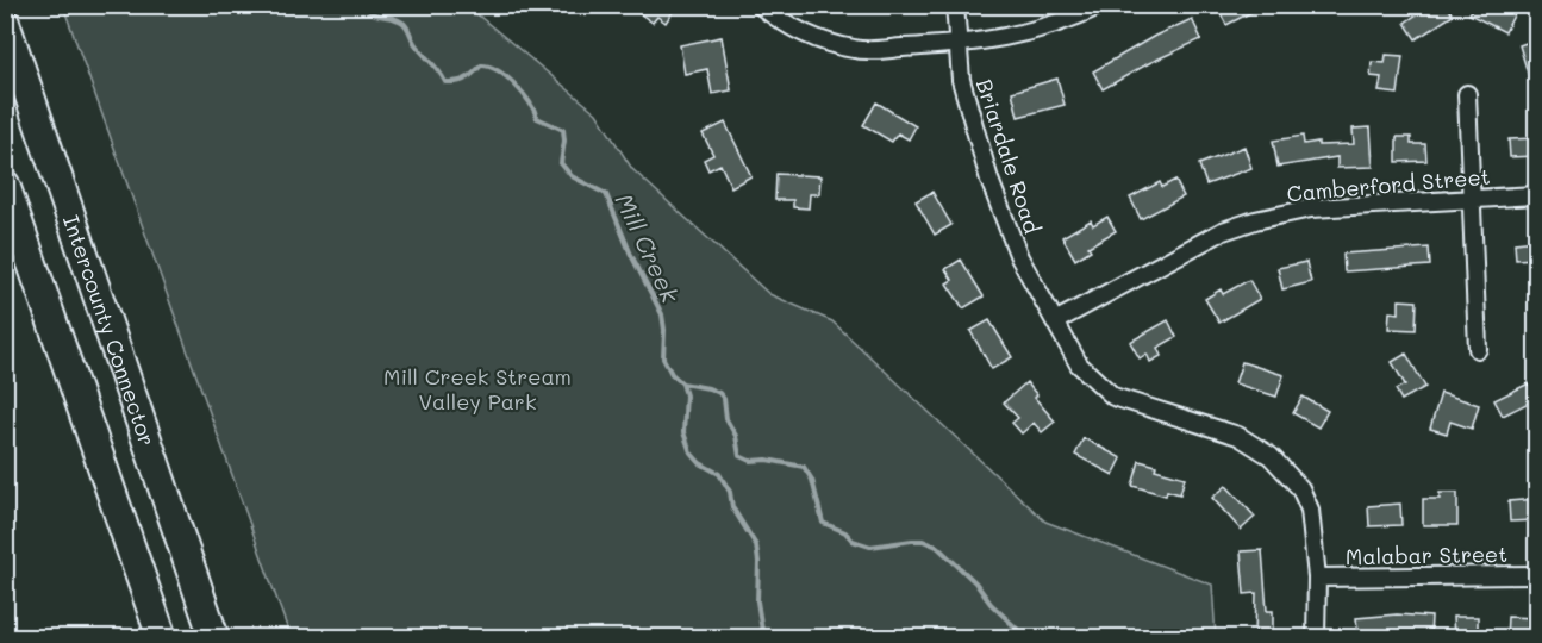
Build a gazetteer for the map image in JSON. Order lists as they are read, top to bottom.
{
  "streets": {
    "highway": ["Intercounty Connector"],
    "street": ["Briardale Road", "Camberford Street", "Malabar Street"]
  },
  "crossings": [
    ["Briardale Road", "Camberford Street"],
    ["Briardale Road", "Malabar Street"]
  ],
  "water": ["Mill Creek"],
  "parks": ["Mill Creek Stream Valley Park"]
}
